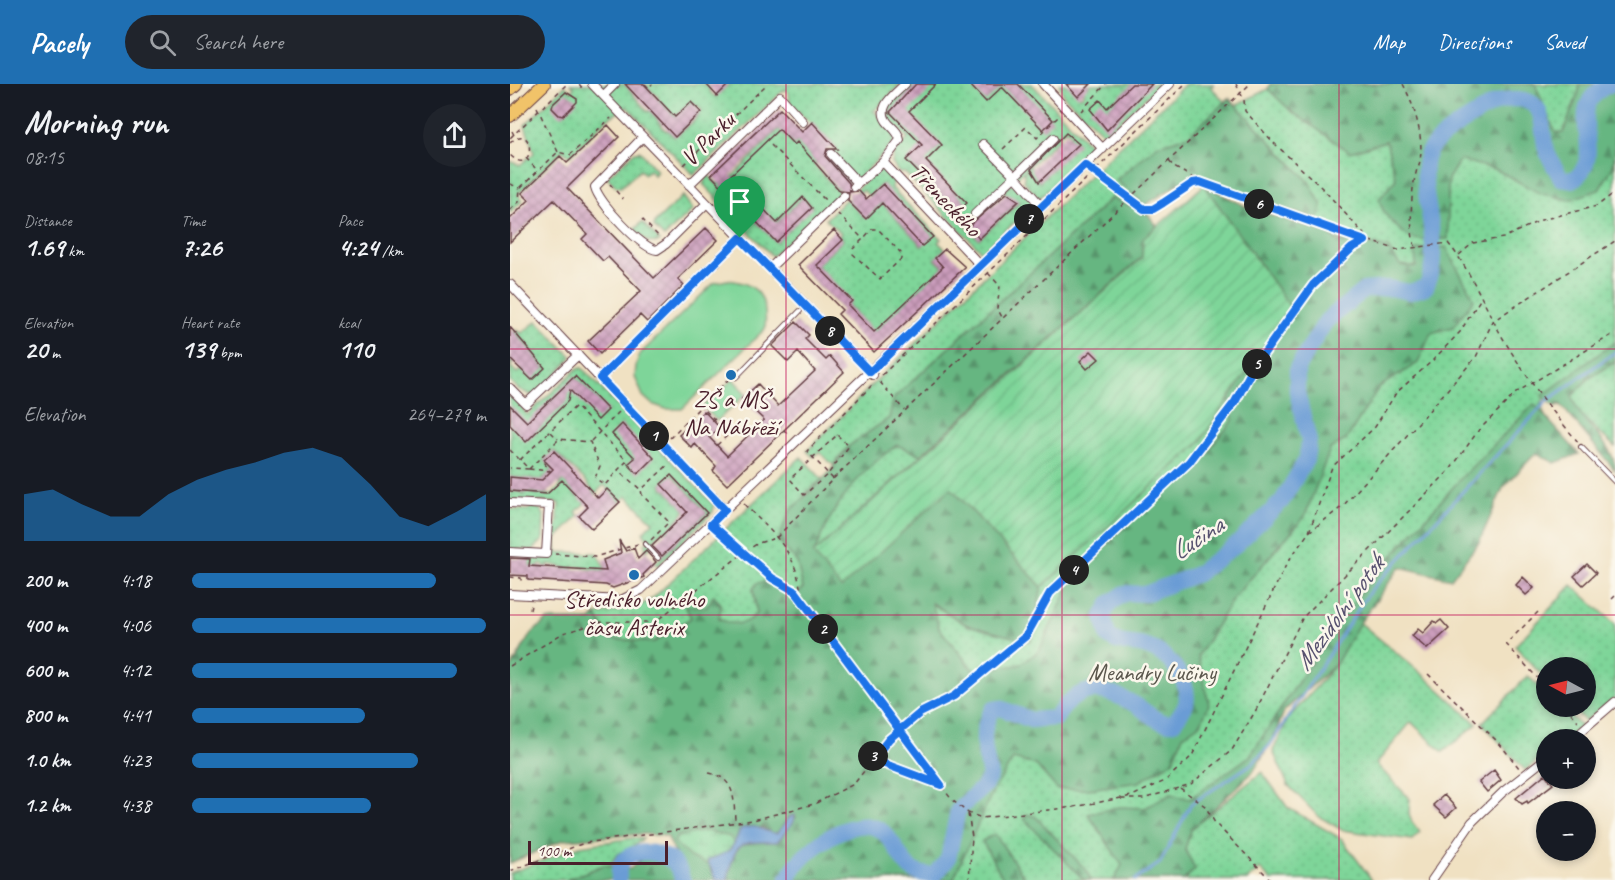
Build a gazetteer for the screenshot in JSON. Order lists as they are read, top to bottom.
{
  "streets": {
    "street": ["V Parku", "Třeneckého"]
  },
  "water": ["Lučina", "Mezidolní potok"],
  "parks": ["Meandry Lučiny"],
  "places": ["ZŠ a MŠ Na Nábřeží", "Středisko volného času Asterix"],
  "scale_bar": "100 m",
  "north": "left",
  "page": {
    "header": "Pacely",
    "search": "Search here",
    "nav": ["Map", "Directions", "Saved"],
    "heading": ["Morning run", "08:15"],
    "stats": [
      ["Distance", "1.69 km"],
      ["Time", "7:26"],
      ["Pace", "4:24 /km"],
      ["Elevation", "20 m"],
      ["Heart rate", "139 bpm"],
      ["kcal", "110"]
    ],
    "pins": [
      "6",
      "7",
      "8",
      "5",
      "1",
      "4",
      "2",
      "3"
    ],
    "chart": ["Elevation", "264–279 m"],
    "list": [
      {
        "name": "200 m",
        "note": "4:18"
      },
      {
        "name": "400 m",
        "note": "4:06"
      },
      {
        "name": "600 m",
        "note": "4:12"
      },
      {
        "name": "800 m",
        "note": "4:41"
      },
      {
        "name": "1.0 km",
        "note": "4:23"
      },
      {
        "name": "1.2 km",
        "note": "4:38"
      }
    ],
    "map_buttons": ["+", "−"],
    "scale": "100 m"
  }
}
